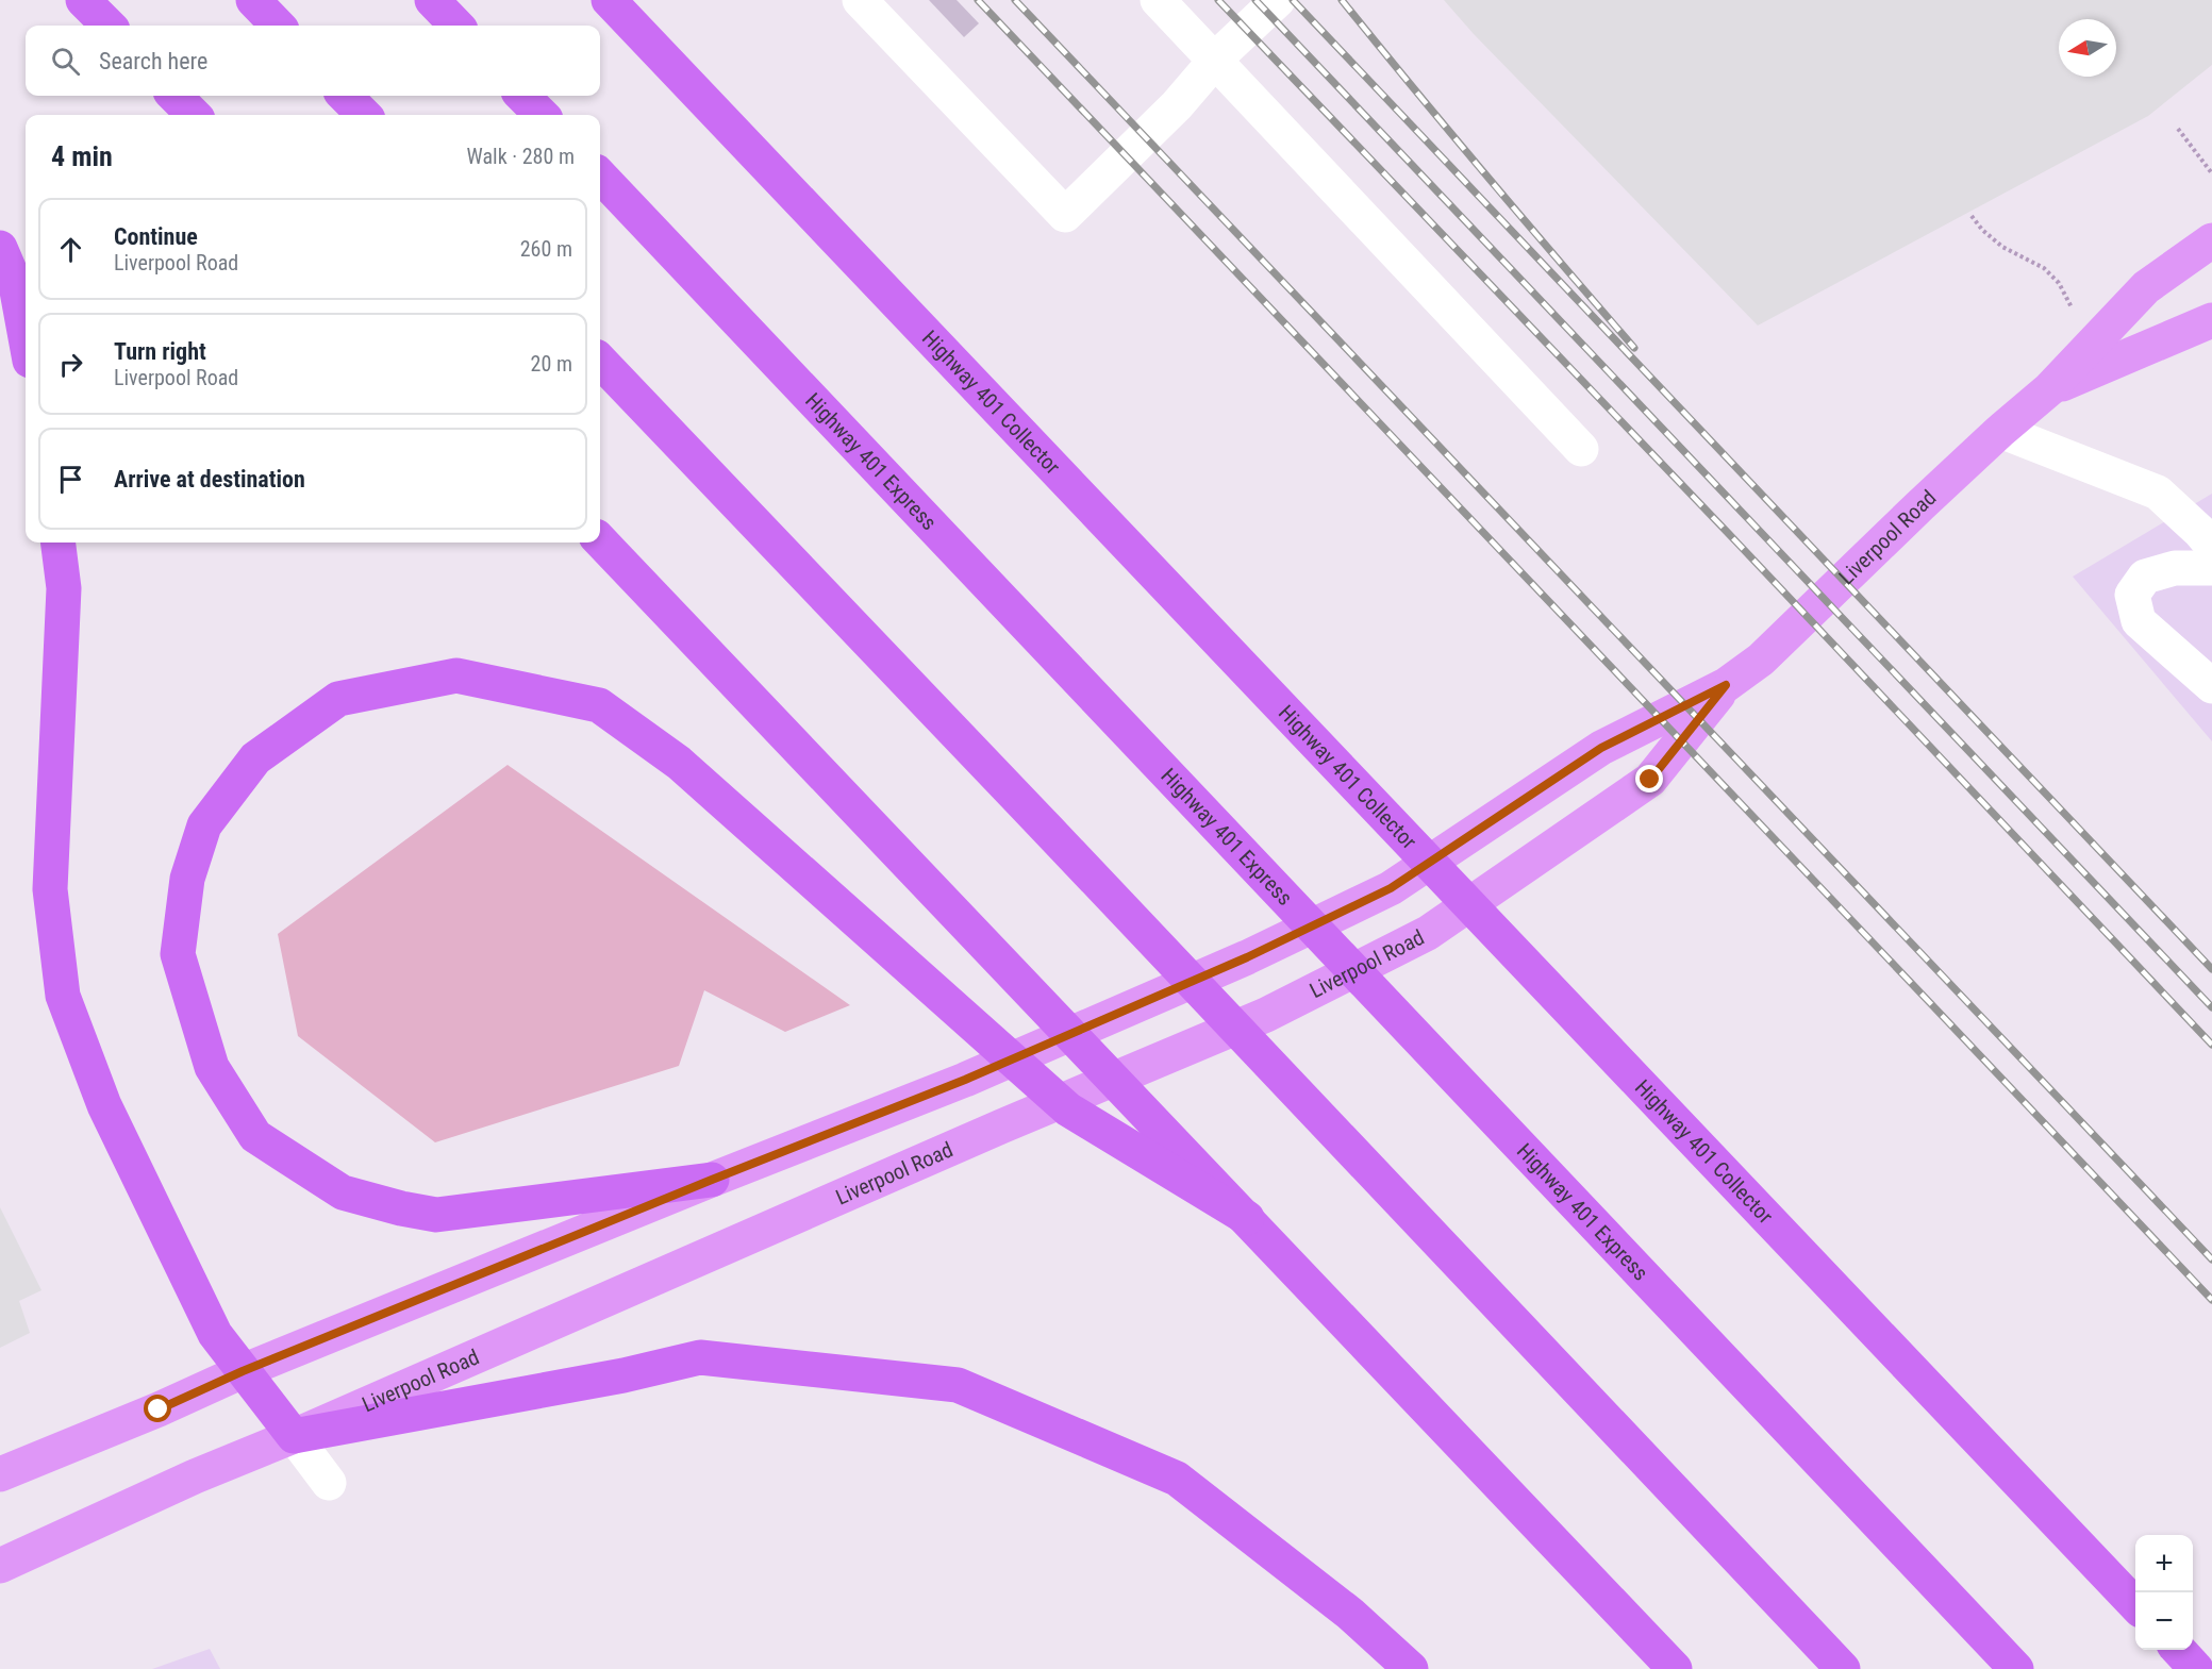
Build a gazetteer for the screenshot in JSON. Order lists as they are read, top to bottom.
{
  "streets": {
    "highway": ["Highway 401 Collector", "Highway 401 Express"],
    "main road": ["Liverpool Road"]
  },
  "north": "left",
  "page": {
    "search": "Search here",
    "heading": ["4 min", "Walk · 280 m"],
    "list": [
      ["Continue", "Liverpool Road", "260 m"],
      ["Turn right", "Liverpool Road", "20 m"],
      "Arrive at destination"
    ],
    "map_buttons": ["+", "−"]
  }
}
